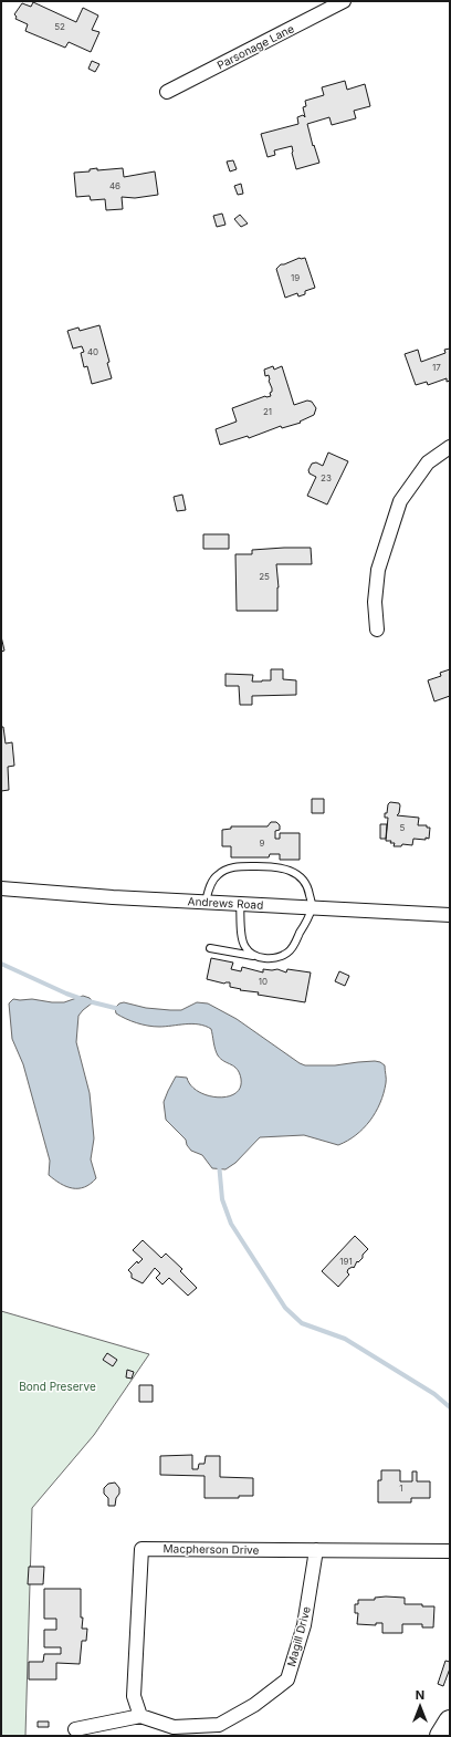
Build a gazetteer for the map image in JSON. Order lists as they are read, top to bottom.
{
  "streets": {
    "street": [
      "Parsonage Lane",
      "Andrews Road",
      "Macpherson Drive",
      "Magill Drive"
    ]
  },
  "crossings": [
    ["Macpherson Drive", "Magill Drive"]
  ],
  "parks": ["Bond Preserve"],
  "house_numbers": [
    "52",
    "46",
    "19",
    "40",
    "17",
    "21",
    "23",
    "25",
    "5",
    "9",
    "10",
    "191",
    "1"
  ],
  "north": "top"
}
